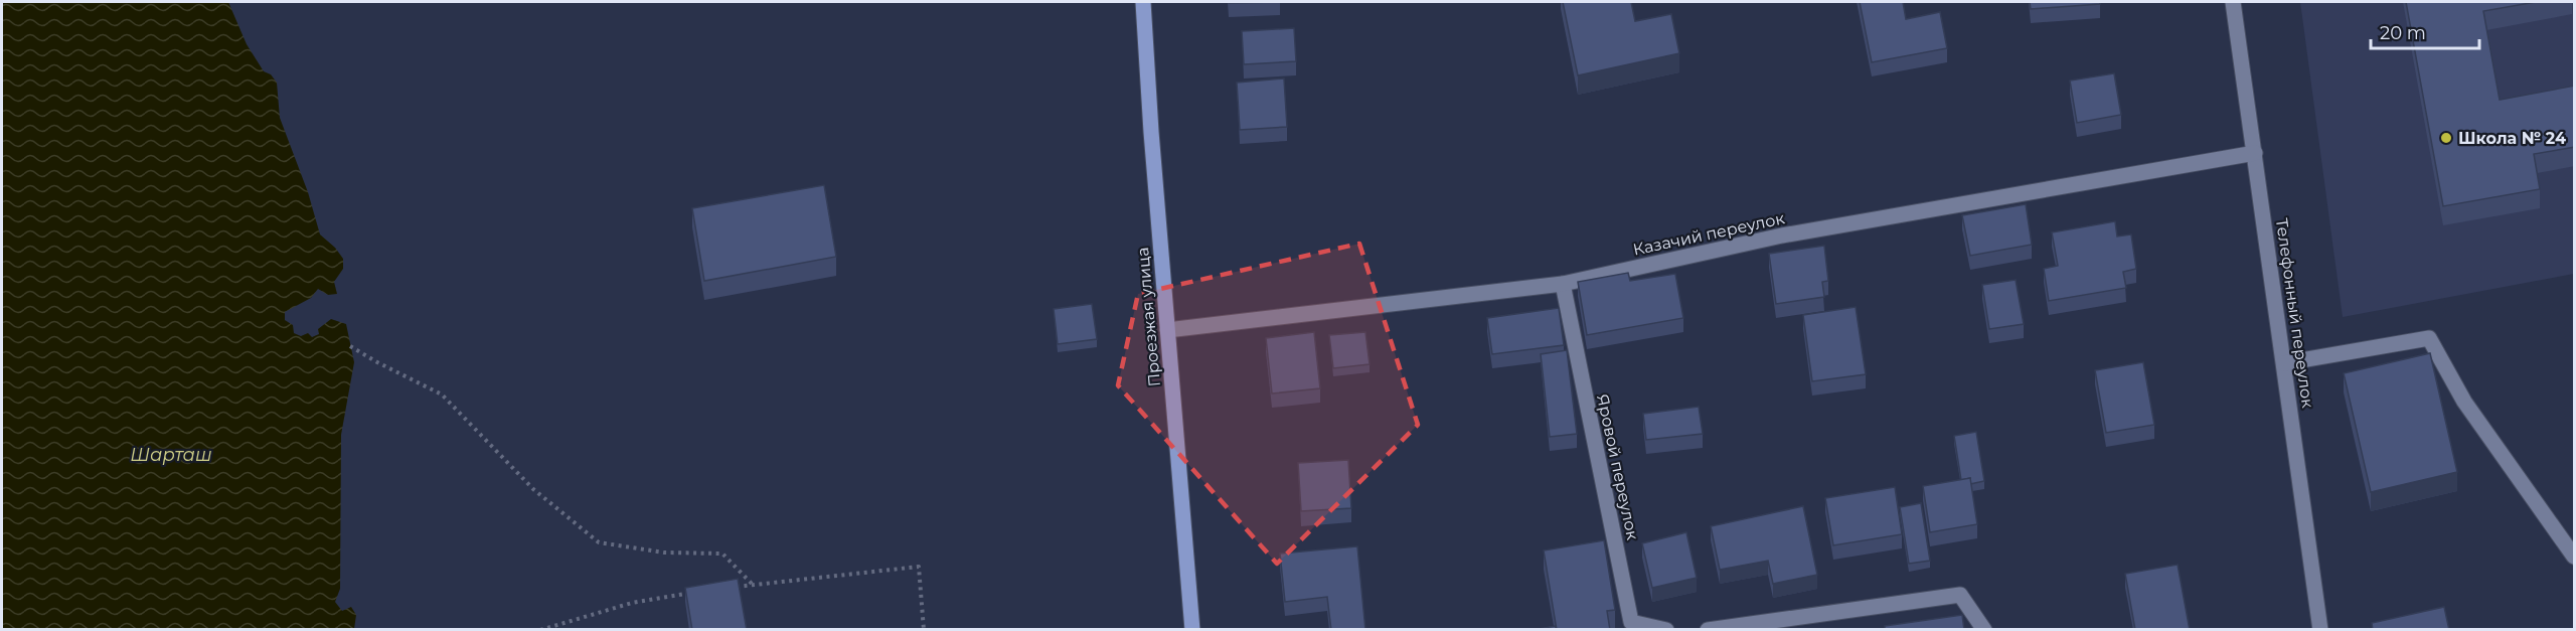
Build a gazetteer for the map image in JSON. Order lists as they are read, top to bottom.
{
  "streets": {
    "main road": ["Проезжая улица"],
    "street": ["Казачий переулок", "Телефонный переулок", "Яровой переулок"]
  },
  "crossings": [
    ["Казачий переулок", "Телефонный переулок"],
    ["Казачий переулок", "Проезжая улица"],
    ["Казачий переулок", "Яровой переулок"]
  ],
  "water": ["Шарташ"],
  "places": ["Школа № 24"],
  "scale_bar": "20 m"
}
